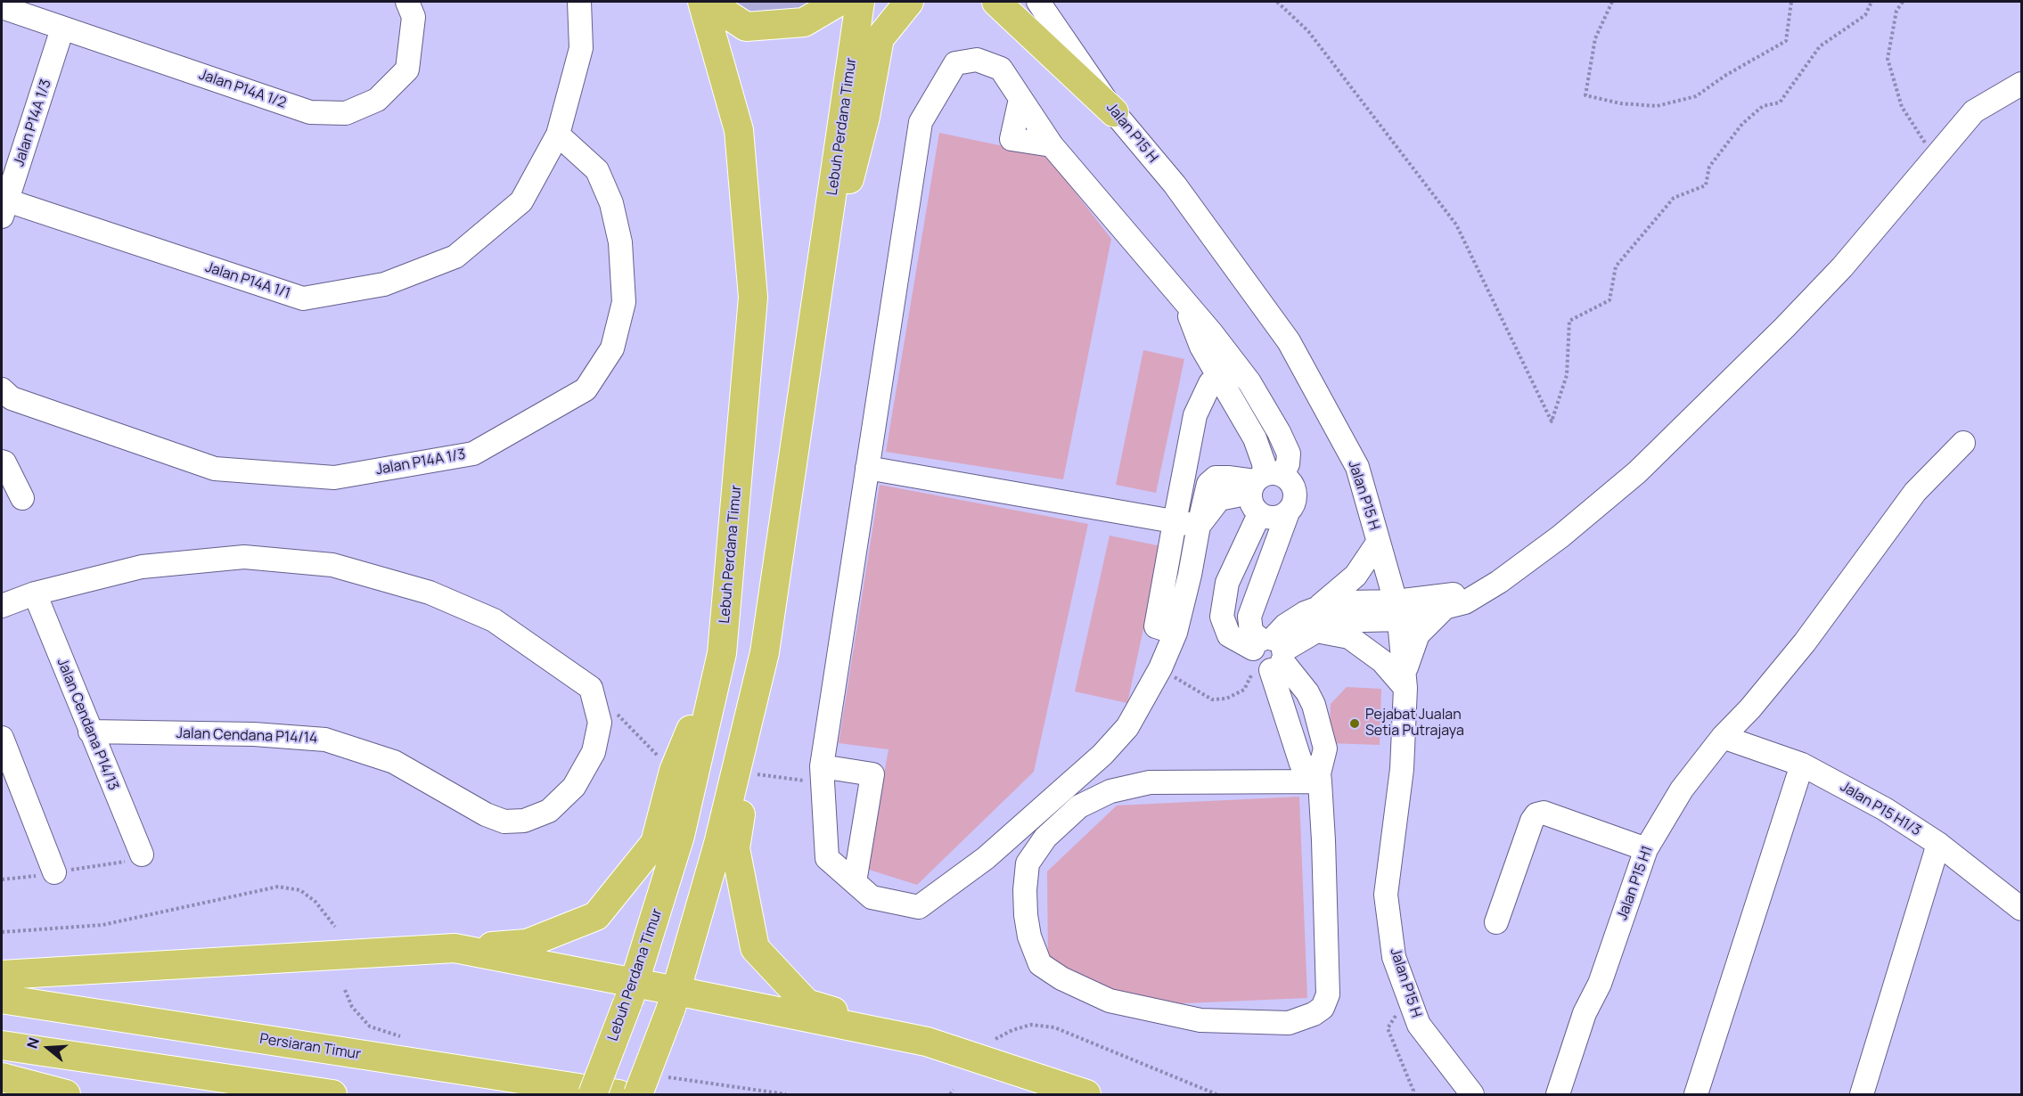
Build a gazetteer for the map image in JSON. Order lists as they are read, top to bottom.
{
  "streets": {
    "main road": ["Lebuh Perdana Timur", "Persiaran Timur"],
    "street": [
      "Jalan P14A 1/2",
      "Jalan P14A 1/3",
      "Jalan P15 H",
      "Jalan P14A 1/1",
      "Jalan Cendana P14/13",
      "Jalan Cendana P14/14",
      "Jalan P15 H1/3",
      "Jalan P15 H1"
    ]
  },
  "crossings": [
    ["Jalan P14A 1/2", "Jalan P14A 1/3"],
    ["Jalan P14A 1/3", "Jalan P14A 1/1"],
    ["Jalan Cendana P14/13", "Jalan Cendana P14/14"],
    ["Jalan P15 H1/3", "Jalan P15 H1"]
  ],
  "places": ["Pejabat Jualan Setia Putrajaya"],
  "north": "left"
}
